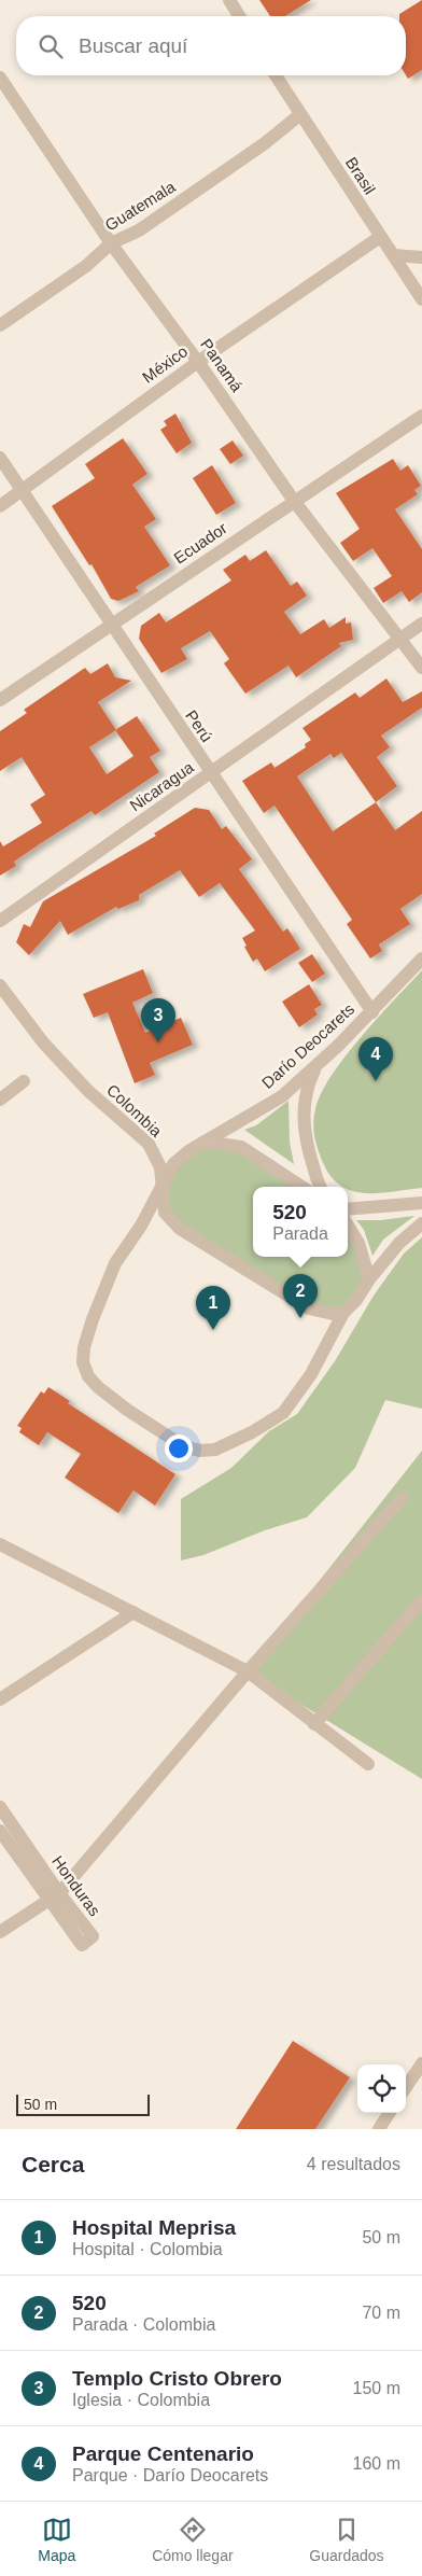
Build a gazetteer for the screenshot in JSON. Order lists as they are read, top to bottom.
{
  "streets": {
    "street": [
      "Brasil",
      "Guatemala",
      "México",
      "Panamá",
      "Ecuador",
      "Perú",
      "Nicaragua",
      "Darío Deocarets",
      "Colombia",
      "Honduras"
    ]
  },
  "crossings": [
    ["Brasil", "Guatemala"],
    ["Brasil", "México"],
    ["Guatemala", "Panamá"],
    ["México", "Panamá"],
    ["México", "Perú"],
    ["Panamá", "Ecuador"],
    ["Panamá", "Nicaragua"],
    ["Ecuador", "Perú"],
    ["Perú", "Nicaragua"],
    ["Perú", "Darío Deocarets"],
    ["Darío Deocarets", "Colombia"]
  ],
  "scale_bar": "50 m",
  "page": {
    "search": "Buscar aquí",
    "pins": [
      "3",
      "4",
      "2",
      "1"
    ],
    "popup": ["520", "Parada"],
    "scale": "50 m",
    "heading": ["Cerca", "4 resultados"],
    "list": [
      {
        "mark": "1",
        "name": "Hospital Meprisa",
        "note": "Hospital · Colombia",
        "value": "50 m"
      },
      {
        "mark": "2",
        "name": "520",
        "note": "Parada · Colombia",
        "value": "70 m"
      },
      {
        "mark": "3",
        "name": "Templo Cristo Obrero",
        "note": "Iglesia · Colombia",
        "value": "150 m"
      },
      {
        "mark": "4",
        "name": "Parque Centenario",
        "note": "Parque · Darío Deocarets",
        "value": "160 m"
      }
    ],
    "nav": ["Mapa", "Cómo llegar", "Guardados"]
  }
}
